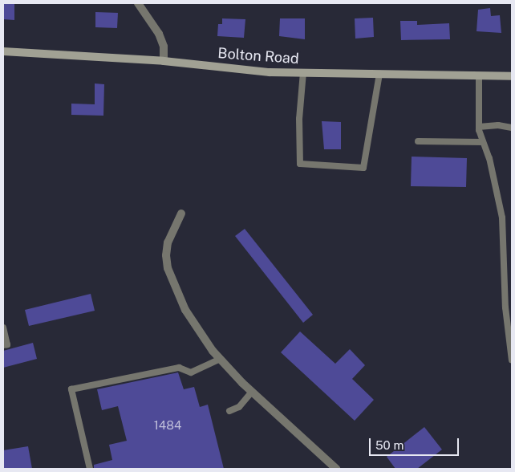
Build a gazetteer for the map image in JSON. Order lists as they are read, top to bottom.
{
  "streets": {
    "main road": ["Bolton Road"]
  },
  "house_numbers": ["1484"],
  "scale_bar": "50 m"
}
